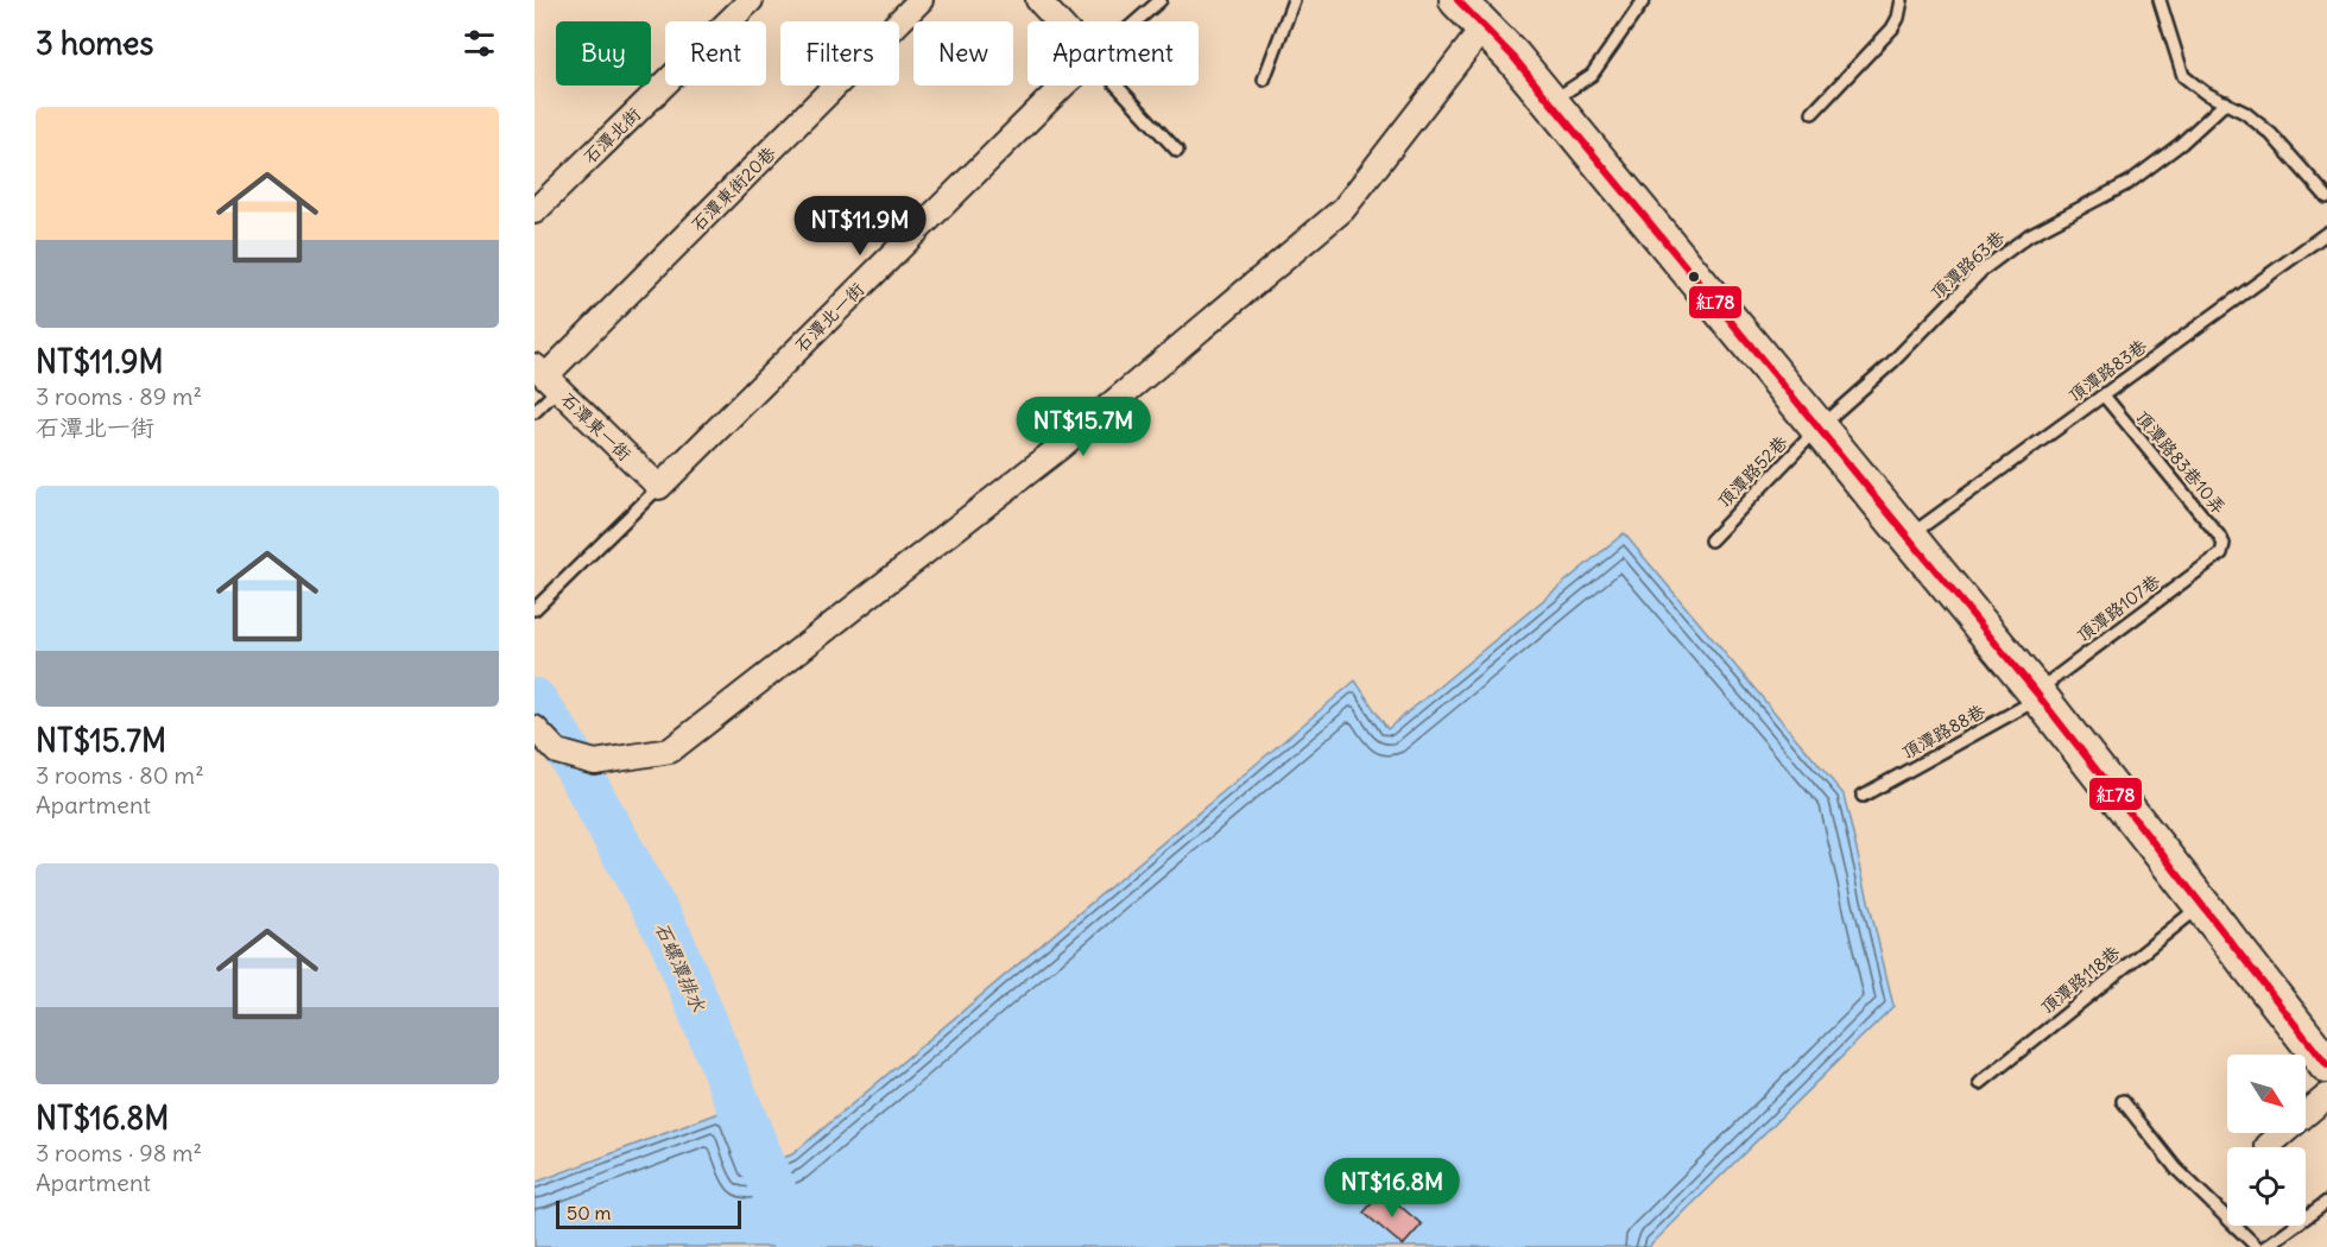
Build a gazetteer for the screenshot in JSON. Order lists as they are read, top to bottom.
{
  "streets": {
    "street": [
      "石潭北街",
      "石潭東街20巷",
      "石潭北一街",
      "石潭東一街"
    ],
    "lane": [
      "頂潭路63巷",
      "頂潭路83巷",
      "頂潭路83巷10弄",
      "頂潭路52巷",
      "頂潭路107巷",
      "頂潭路88巷",
      "頂潭路118巷"
    ]
  },
  "crossings": [
    ["石潭東街20巷", "石潭東一街"],
    ["頂潭路63巷", "頂潭路52巷"],
    ["石潭北一街", "石潭東一街"],
    ["頂潭路83巷", "頂潭路83巷10弄"],
    ["頂潭路83巷10弄", "頂潭路107巷"],
    ["頂潭路107巷", "頂潭路88巷"]
  ],
  "water": ["石螺潭排水"],
  "lines": ["transit line 紅78"],
  "scale_bar": "50 m",
  "north": "bottom right",
  "page": {
    "heading": "3 homes",
    "chip": [
      "Buy",
      "Rent",
      "Filters",
      "New",
      "Apartment"
    ],
    "list": [
      {
        "name": "NT$11.9M",
        "note": "3 rooms · 89 m² · 石潭北一街"
      },
      {
        "name": "NT$15.7M",
        "note": "3 rooms · 80 m² · Apartment"
      },
      {
        "name": "NT$16.8M",
        "note": "3 rooms · 98 m² · Apartment"
      }
    ],
    "price": ["NT$11.9M", "NT$15.7M", "NT$16.8M"],
    "scale": "50 m"
  }
}
